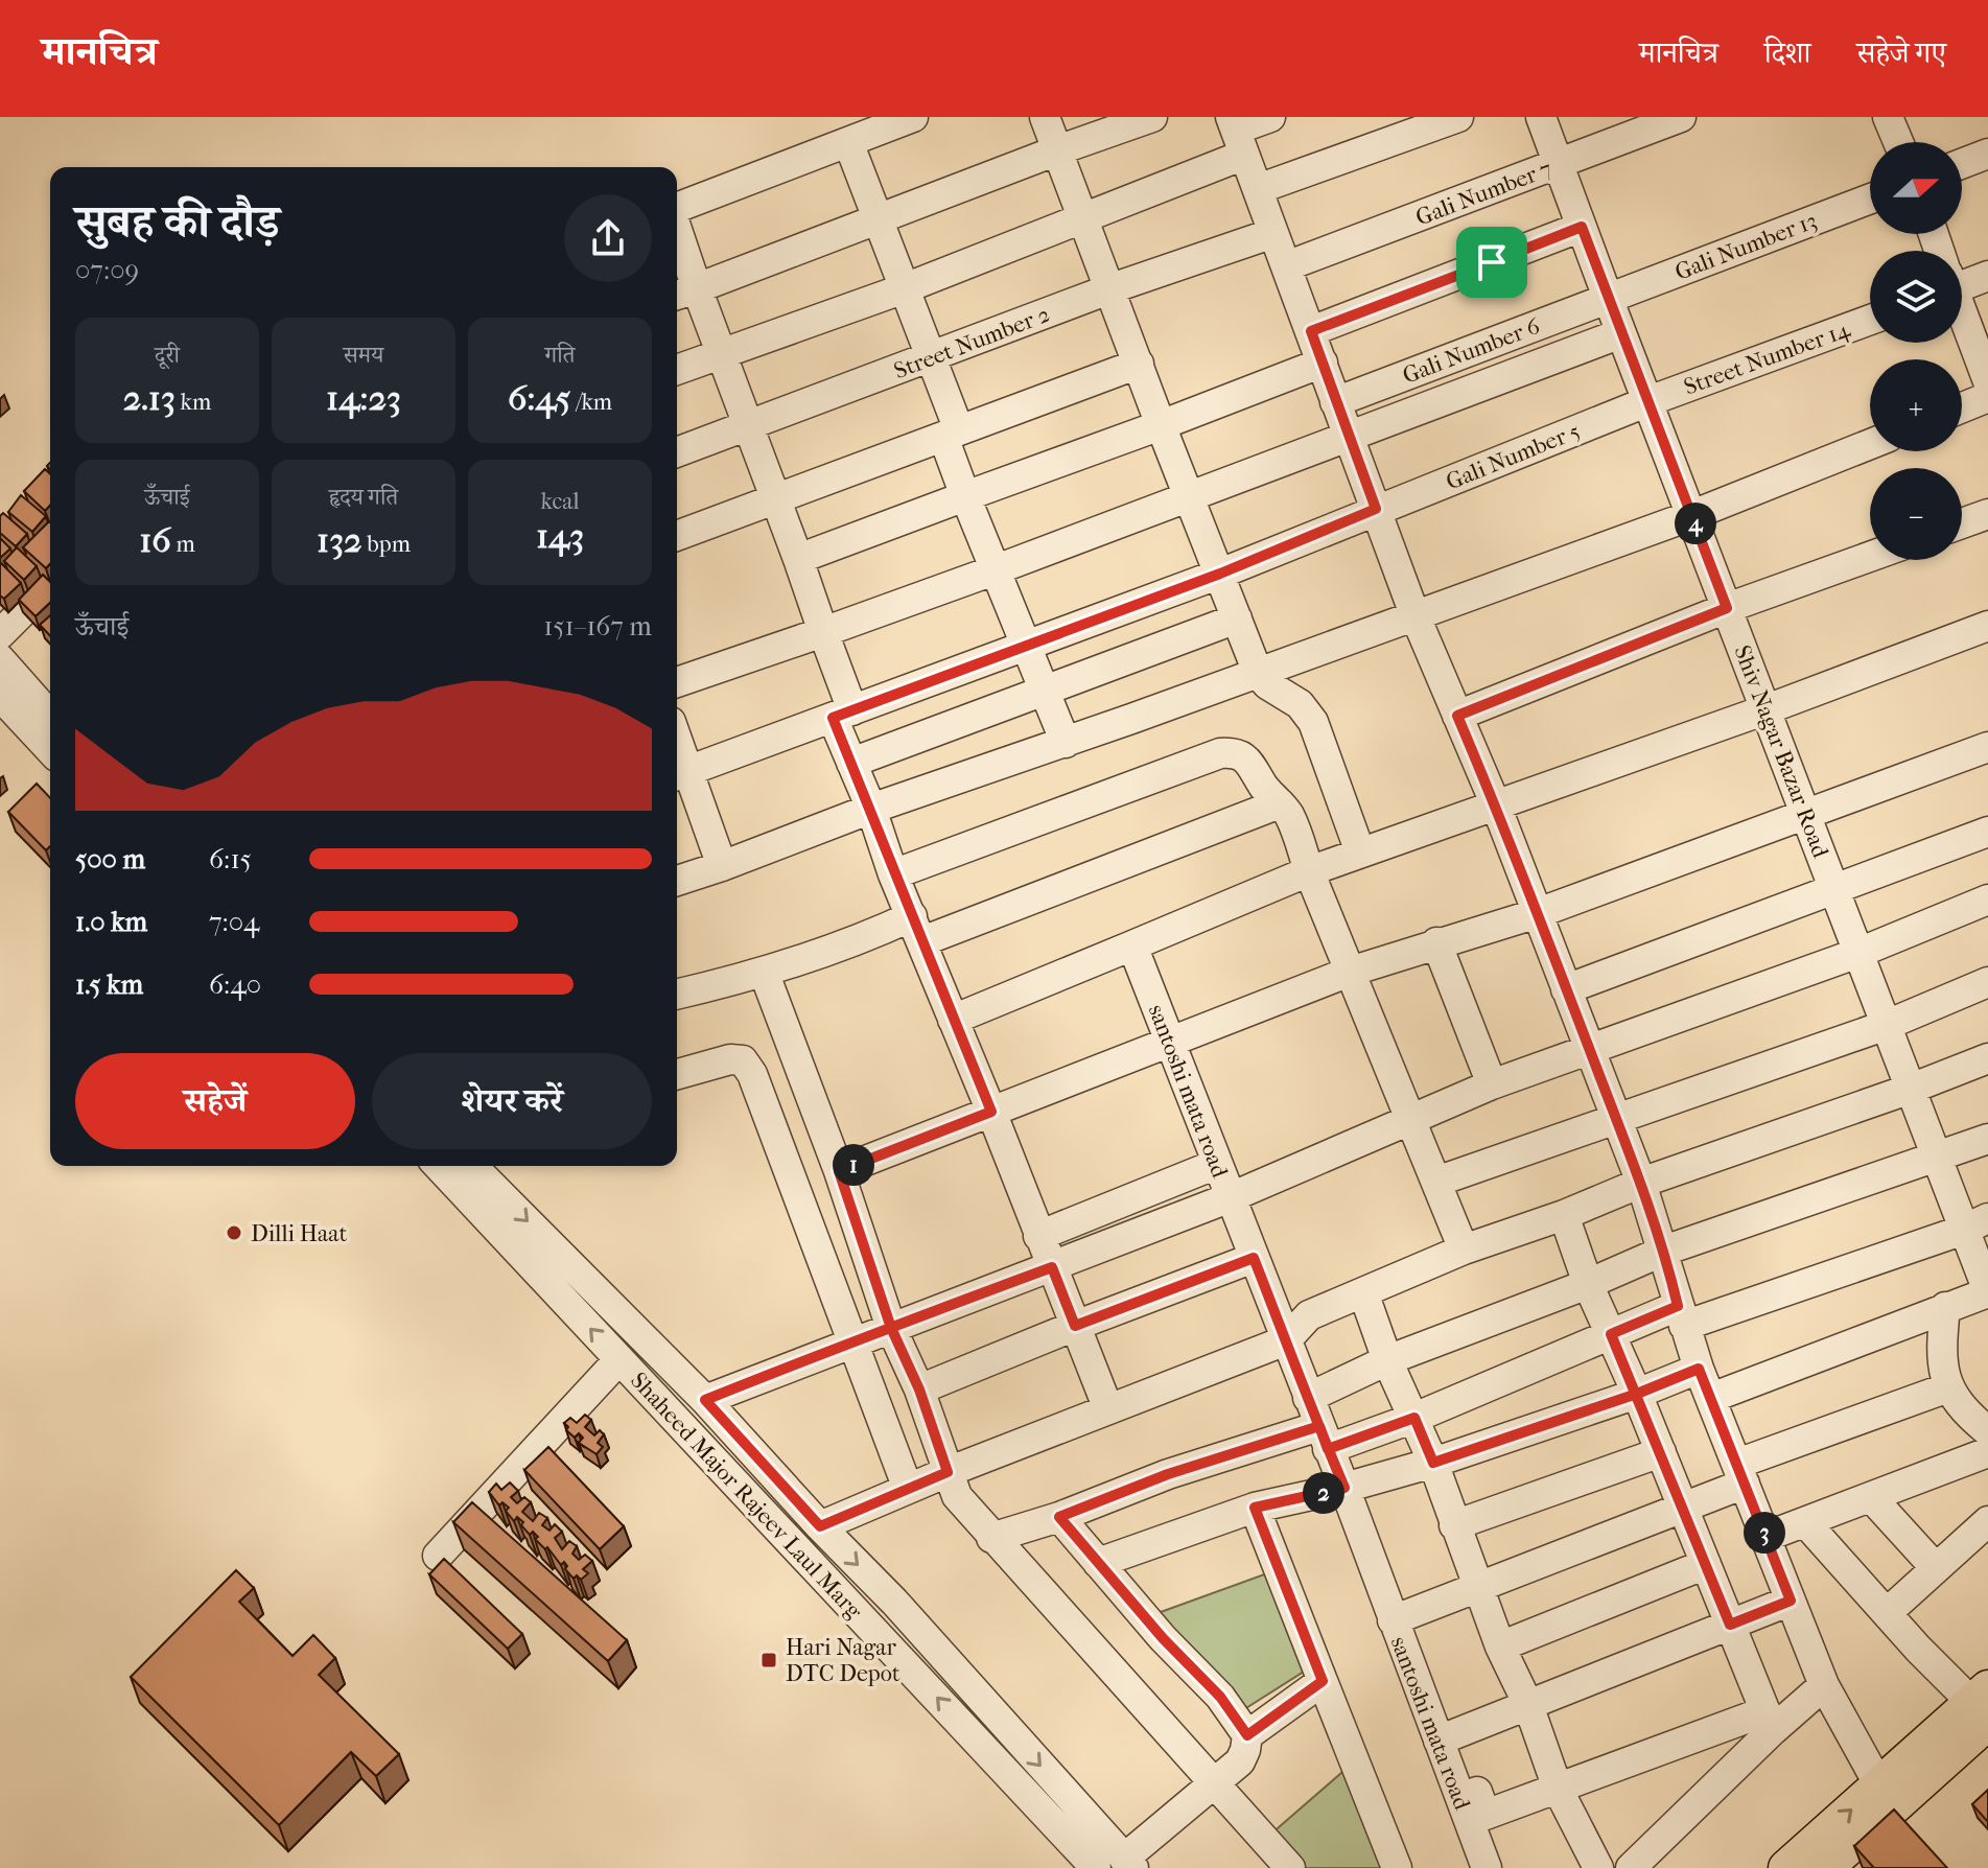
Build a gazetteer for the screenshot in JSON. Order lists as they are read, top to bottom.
{
  "streets": {
    "street": [
      "Gali Number 7",
      "Gali Number 13",
      "Street Number 2",
      "Gali Number 6",
      "Street Number 14",
      "Gali Number 5",
      "Shiv Nagar Bazar Road",
      "santoshi mata road",
      "Shaheed Major Rajeev Laul Marg"
    ]
  },
  "crossings": [
    ["Gali Number 7", "Shiv Nagar Bazar Road"],
    ["Gali Number 13", "Gali Number 6"],
    ["Gali Number 13", "Shiv Nagar Bazar Road"],
    ["Gali Number 6", "Shiv Nagar Bazar Road"],
    ["Street Number 14", "Gali Number 5"],
    ["Street Number 14", "Shiv Nagar Bazar Road"],
    ["Gali Number 5", "Shiv Nagar Bazar Road"]
  ],
  "places": {
    "other": ["Dilli Haat"],
    "transit": ["Hari Nagar DTC Depot"]
  },
  "north": "right",
  "page": {
    "header": "मानचित्र",
    "nav": ["मानचित्र", "दिशा", "सहेजे गए"],
    "map_buttons": ["+", "−"],
    "heading": ["सुबह की दौड़", "07:09"],
    "stats": [
      ["दूरी", "2.13 km"],
      ["समय", "14:23"],
      ["गति", "6:45 /km"],
      ["ऊँचाई", "16 m"],
      ["हृदय गति", "132 bpm"],
      ["kcal", "143"]
    ],
    "pins": [
      "4",
      "1",
      "2",
      "3"
    ],
    "chart": ["ऊँचाई", "151–167 m"],
    "list": [
      {
        "name": "500 m",
        "note": "6:15"
      },
      {
        "name": "1.0 km",
        "note": "7:04"
      },
      {
        "name": "1.5 km",
        "note": "6:40"
      }
    ],
    "buttons": ["सहेजें", "शेयर करें"]
  }
}
